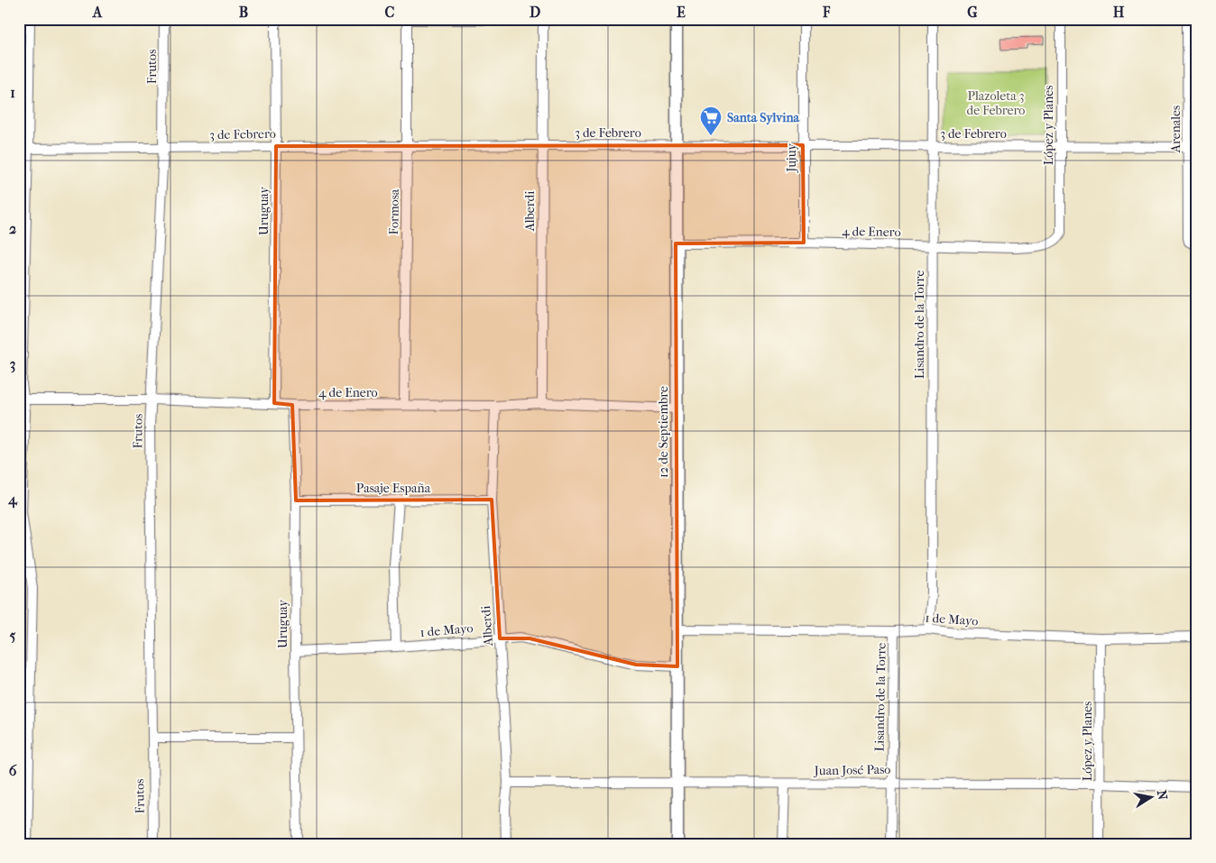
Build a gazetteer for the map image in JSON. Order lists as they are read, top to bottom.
{
  "streets": {
    "street": [
      "Frutos",
      "López y Planes",
      "Arenales",
      "3 de Febrero",
      "Jujuy",
      "Uruguay",
      "Alberdi",
      "Formosa",
      "4 de Enero",
      "Lisandro de la Torre",
      "12 de Septiembre",
      "Pasaje España",
      "1 de Mayo",
      "Juan José Paso"
    ]
  },
  "crossings": [
    ["Frutos", "3 de Febrero"],
    ["Frutos", "4 de Enero"],
    ["López y Planes", "3 de Febrero"],
    ["López y Planes", "4 de Enero"],
    ["López y Planes", "1 de Mayo"],
    ["López y Planes", "Juan José Paso"],
    ["Arenales", "3 de Febrero"],
    ["3 de Febrero", "Jujuy"],
    ["3 de Febrero", "Uruguay"],
    ["3 de Febrero", "Alberdi"],
    ["3 de Febrero", "Formosa"],
    ["3 de Febrero", "Lisandro de la Torre"],
    ["3 de Febrero", "12 de Septiembre"],
    ["Jujuy", "4 de Enero"],
    ["Uruguay", "4 de Enero"],
    ["Uruguay", "Pasaje España"],
    ["Uruguay", "1 de Mayo"],
    ["Alberdi", "4 de Enero"],
    ["Alberdi", "Pasaje España"],
    ["Alberdi", "1 de Mayo"],
    ["Alberdi", "Juan José Paso"],
    ["Formosa", "4 de Enero"],
    ["4 de Enero", "Lisandro de la Torre"],
    ["4 de Enero", "12 de Septiembre"],
    ["Lisandro de la Torre", "1 de Mayo"],
    ["Lisandro de la Torre", "Juan José Paso"],
    ["12 de Septiembre", "1 de Mayo"],
    ["12 de Septiembre", "Juan José Paso"]
  ],
  "parks": ["Plazoleta 3 de Febrero"],
  "places": {
    "supermarket": ["Santa Sylvina"]
  },
  "north": "right",
  "grid": {
    "columns": [
      "A",
      "B",
      "C",
      "D",
      "E",
      "F",
      "G",
      "H"
    ],
    "rows": [
      "1",
      "2",
      "3",
      "4",
      "5",
      "6"
    ]
  }
}
